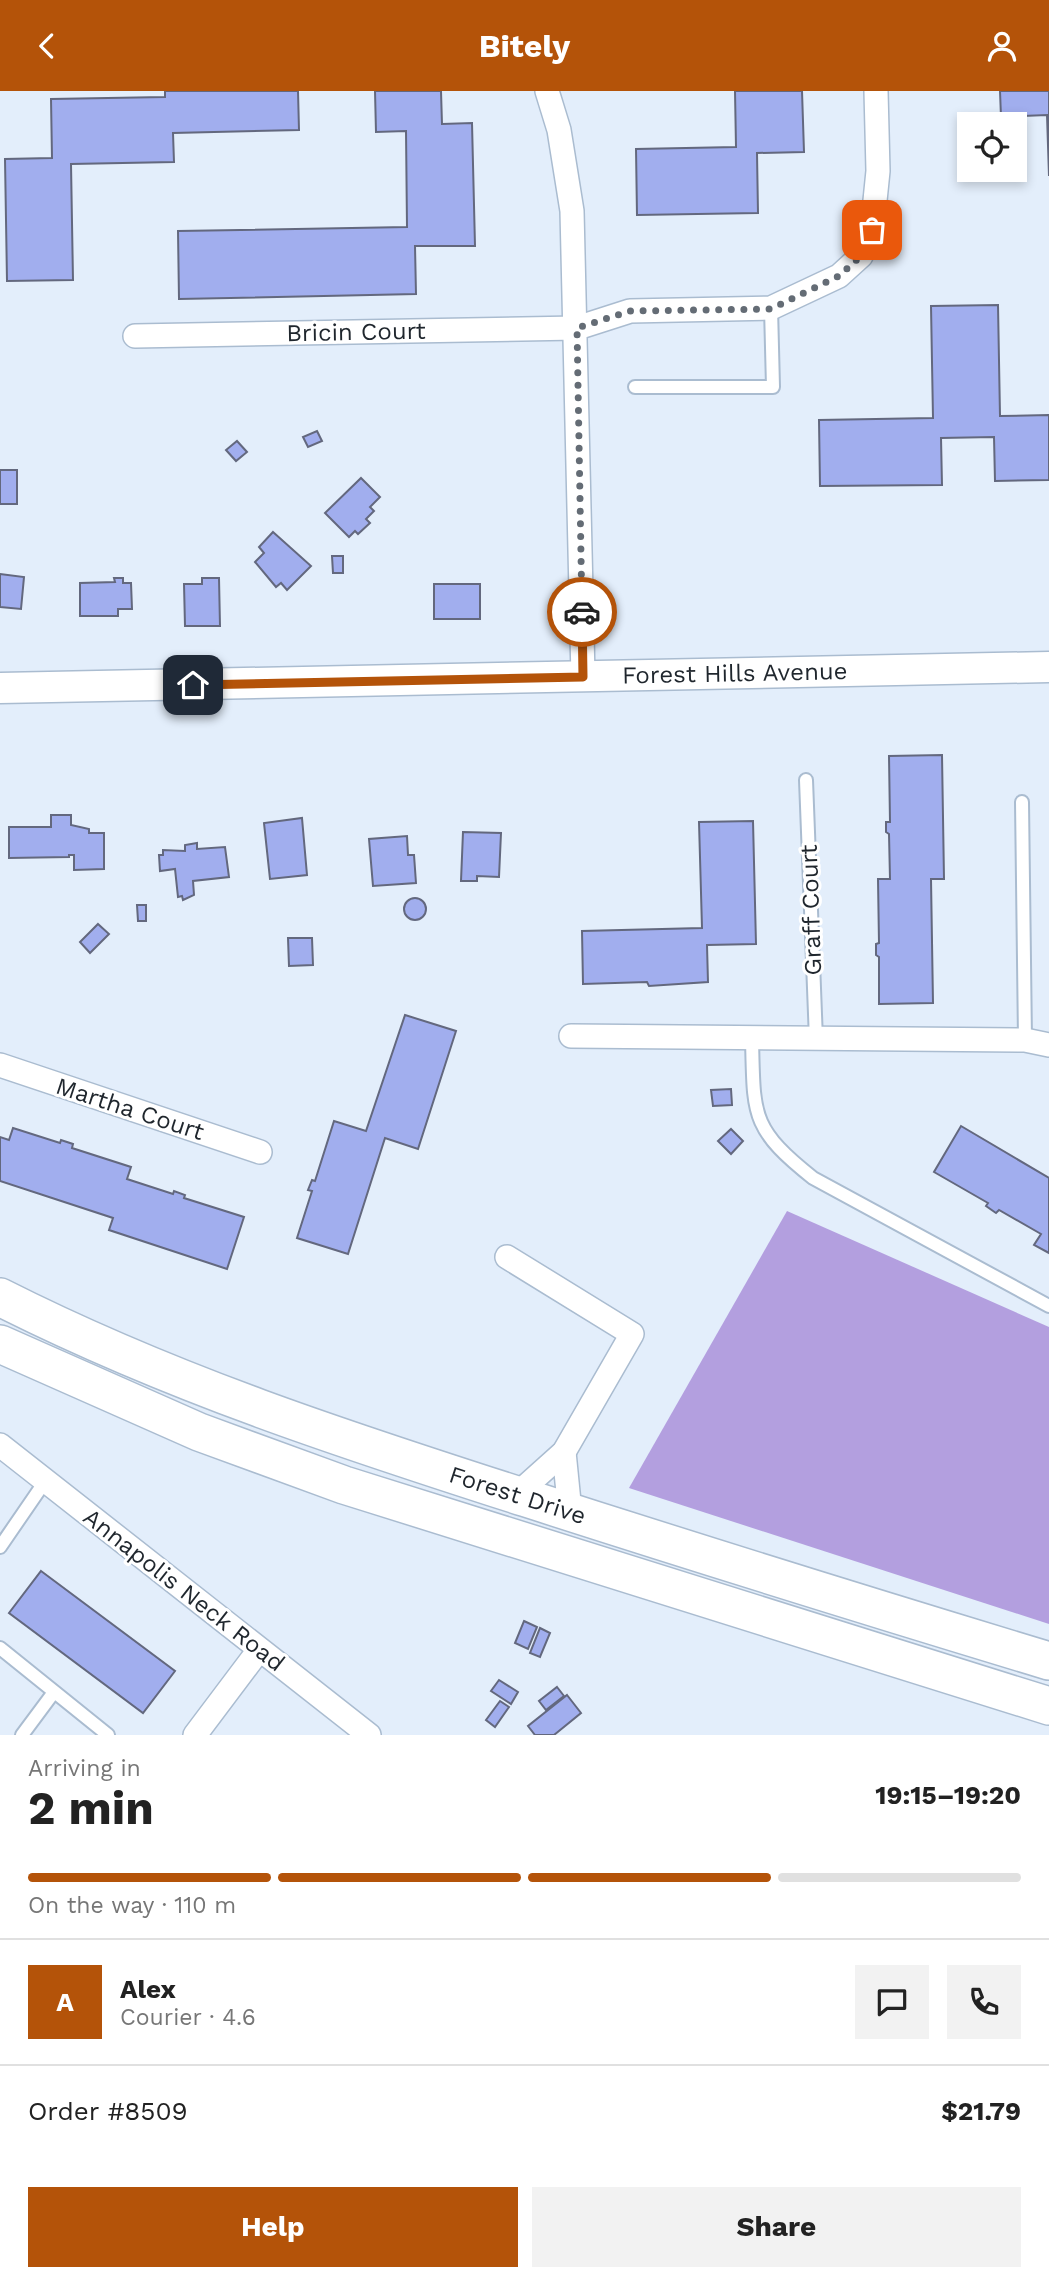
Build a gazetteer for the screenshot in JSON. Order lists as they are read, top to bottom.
{
  "streets": {
    "main road": ["Forest Drive"],
    "street": [
      "Bricin Court",
      "Forest Hills Avenue",
      "Martha Court",
      "Annapolis Neck Road"
    ],
    "lane": ["Graff Court"]
  },
  "page": {
    "header": "Bitely",
    "heading": ["2 min", "Arriving in", "19:15–19:20"],
    "panel": [
      "Alex",
      "Courier · 4.6",
      "Order #8509",
      "$21.79"
    ],
    "bar": "On the way · 110 m",
    "round": "A",
    "buttons": ["Help", "Share"]
  }
}
